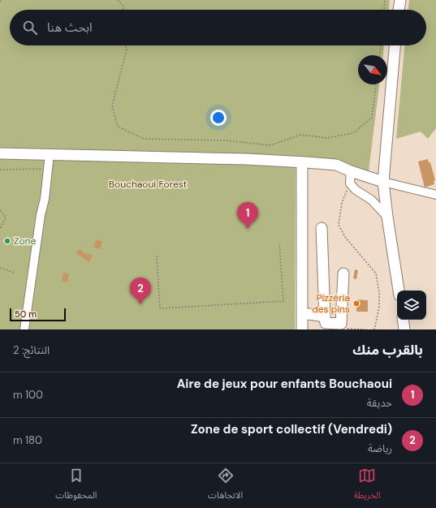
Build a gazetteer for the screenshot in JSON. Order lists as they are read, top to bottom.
{
  "parks": ["Bouchaoui Forest"],
  "places": ["Zone", "Pizzéria des pins"],
  "scale_bar": "50 m",
  "north": "bottom right",
  "page": {
    "search": "ابحث هنا",
    "pins": ["1", "2"],
    "scale": "50 m",
    "heading": ["بالقرب منك", "النتائج: 2"],
    "list": [
      {
        "mark": "1",
        "name": "Aire de jeux pour enfants Bouchaoui",
        "note": "حديقة",
        "value": "100 m"
      },
      {
        "mark": "2",
        "name": "Zone de sport collectif (Vendredi)",
        "note": "رياضة",
        "value": "180 m"
      }
    ],
    "nav": ["الخريطة", "الاتجاهات", "المحفوظات"]
  }
}
